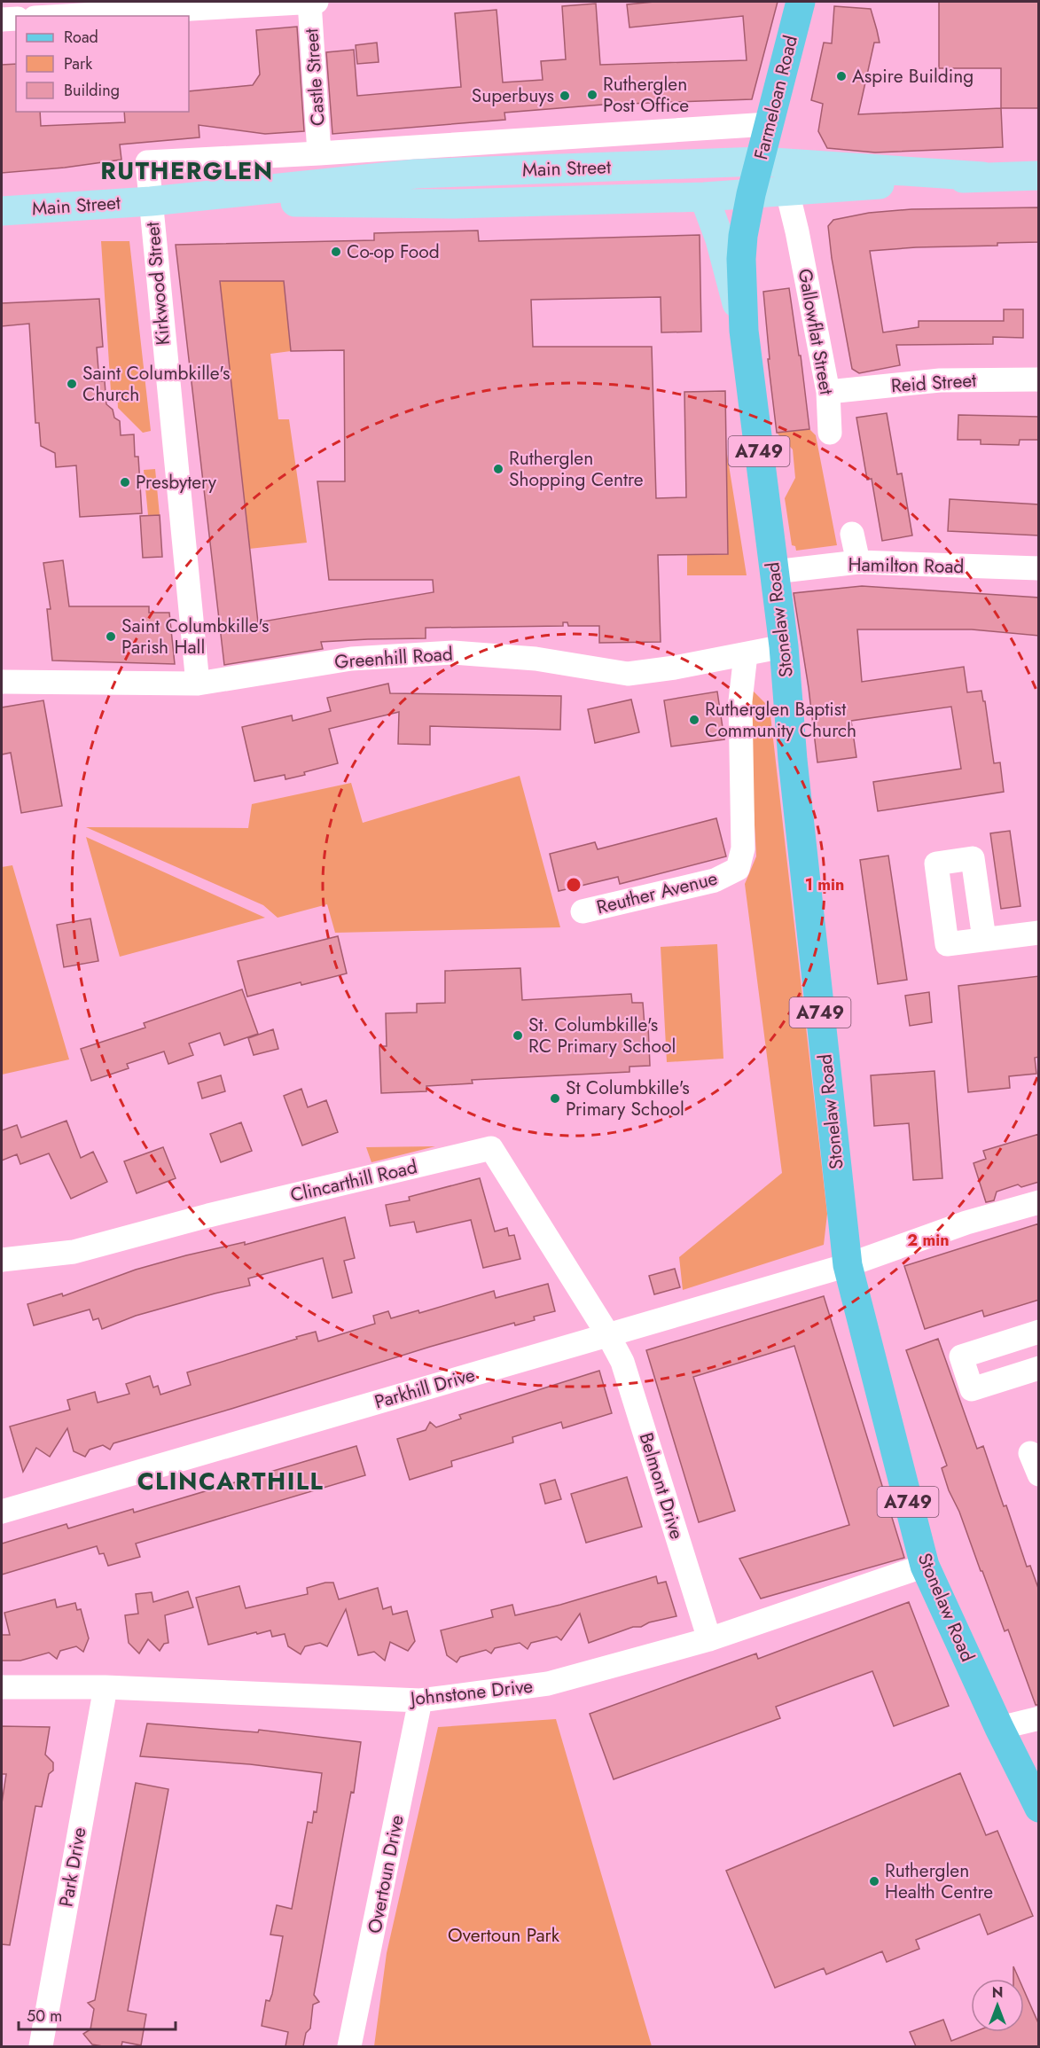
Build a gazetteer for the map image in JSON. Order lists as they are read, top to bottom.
{
  "streets": {
    "main road": [
      "Farmeloan Road",
      "Main Street",
      "A749",
      "Stonelaw Road"
    ],
    "street": [
      "Castle Street",
      "Kirkwood Street",
      "Gallowflat Street",
      "Reid Street",
      "Hamilton Road",
      "Greenhill Road",
      "Reuther Avenue",
      "Clincarthill Road",
      "Parkhill Drive",
      "Belmont Drive",
      "Johnstone Drive",
      "Park Drive",
      "Overtoun Drive"
    ]
  },
  "crossings": [
    ["Castle Street", "Main Street"],
    ["Farmeloan Road", "Main Street"],
    ["Farmeloan Road", "Stonelaw Road"],
    ["Main Street", "Kirkwood Street"],
    ["Main Street", "Gallowflat Street"],
    ["Main Street", "A749"],
    ["Main Street", "Stonelaw Road"],
    ["Kirkwood Street", "Greenhill Road"],
    ["Gallowflat Street", "Reid Street"],
    ["A749", "Stonelaw Road"],
    ["Hamilton Road", "Stonelaw Road"],
    ["Stonelaw Road", "Greenhill Road"],
    ["Stonelaw Road", "Parkhill Drive"],
    ["Stonelaw Road", "Johnstone Drive"],
    ["Greenhill Road", "Reuther Avenue"],
    ["Clincarthill Road", "Parkhill Drive"],
    ["Clincarthill Road", "Belmont Drive"],
    ["Parkhill Drive", "Belmont Drive"],
    ["Belmont Drive", "Johnstone Drive"],
    ["Johnstone Drive", "Park Drive"],
    ["Johnstone Drive", "Overtoun Drive"]
  ],
  "districts": ["RUTHERGLEN", "CLINCARTHILL"],
  "parks": ["Overtoun Park"],
  "places": [
    "Aspire Building",
    "Rutherglen Post Office",
    "Superbuys",
    "Co-op Food",
    "Saint Columbkille's Church",
    "Rutherglen Shopping Centre",
    "Presbytery",
    "Saint Columbkille's Parish Hall",
    "Rutherglen Baptist Community Church",
    "St. Columbkille's RC Primary School",
    "St Columbkille's Primary School",
    "Rutherglen Health Centre"
  ],
  "legend": ["Road", "Park", "Building"],
  "scale_bar": "50 m",
  "north": "top",
  "rings": ["1 min", "2 min"]
}
